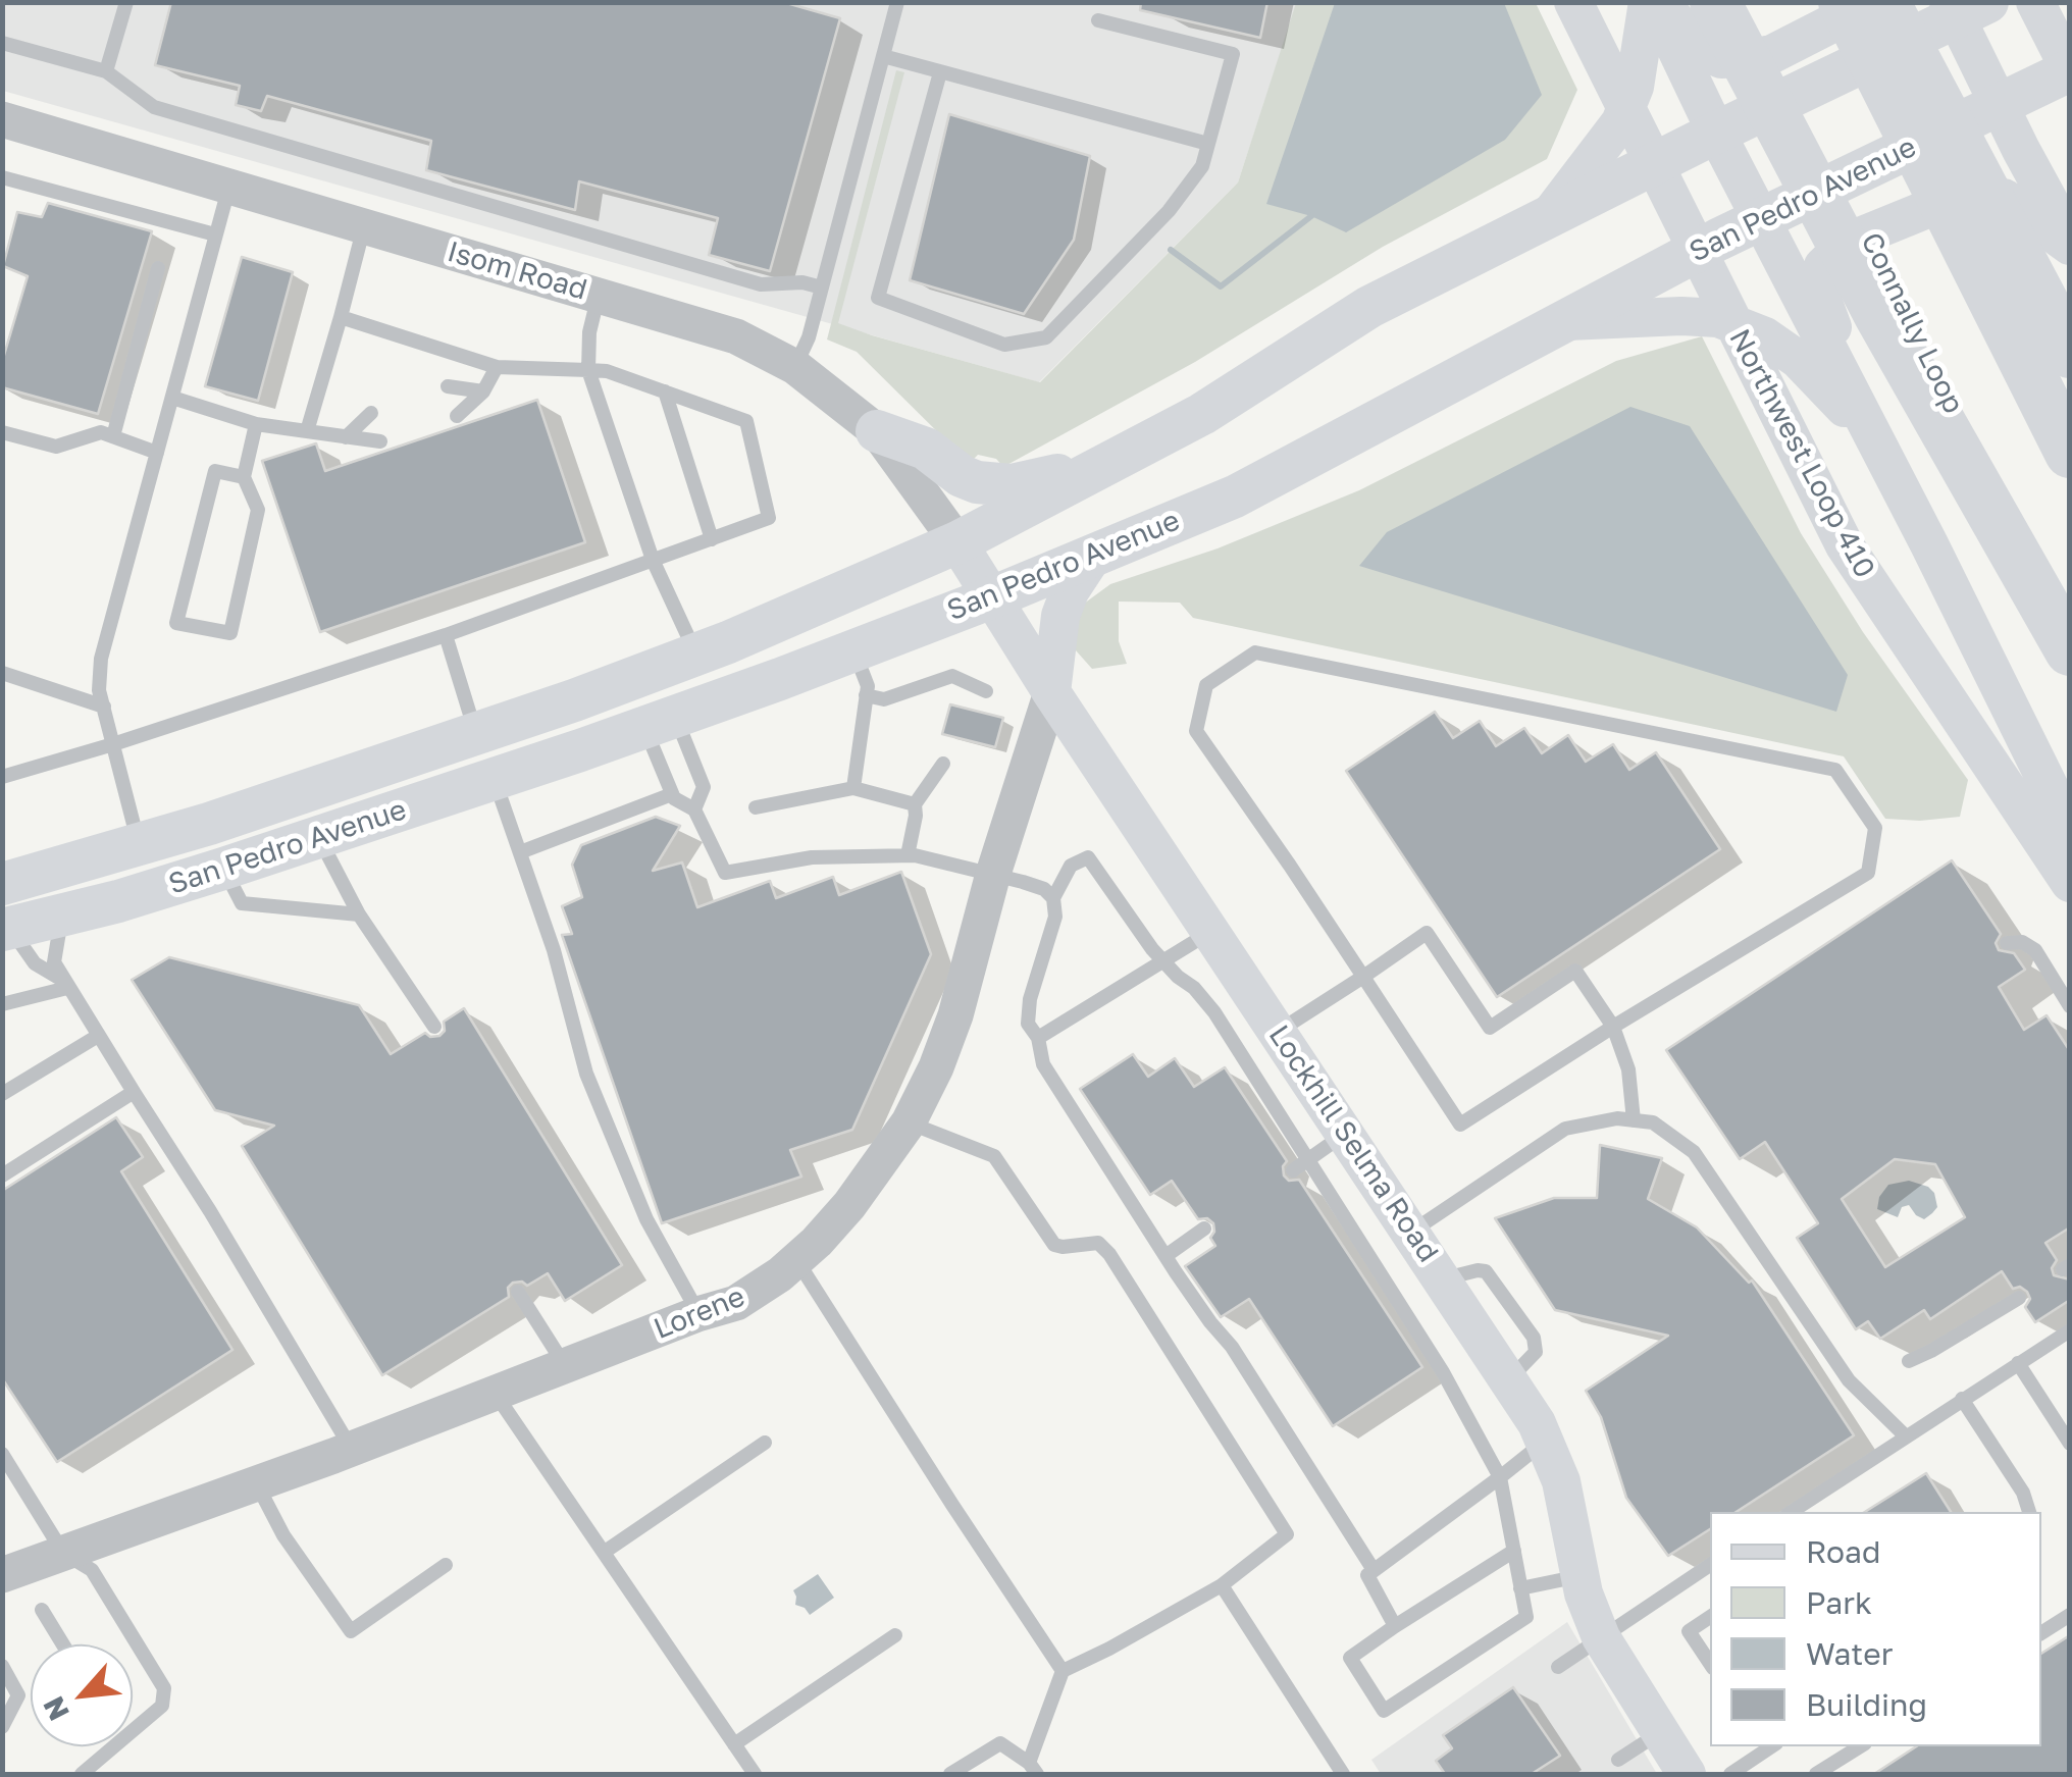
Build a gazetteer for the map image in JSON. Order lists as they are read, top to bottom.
{
  "streets": {
    "highway": ["Connally Loop"],
    "main road": ["San Pedro Avenue", "Northwest Loop 410", "Lockhill Selma Road"],
    "street": ["Isom Road", "Lorene"]
  },
  "crossings": [
    ["San Pedro Avenue", "Isom Road"],
    ["San Pedro Avenue", "Lockhill Selma Road"],
    ["Isom Road", "Lockhill Selma Road"],
    ["Lockhill Selma Road", "Lorene"]
  ],
  "legend": [
    "Road",
    "Park",
    "Water",
    "Building"
  ],
  "north": "bottom left"
}
